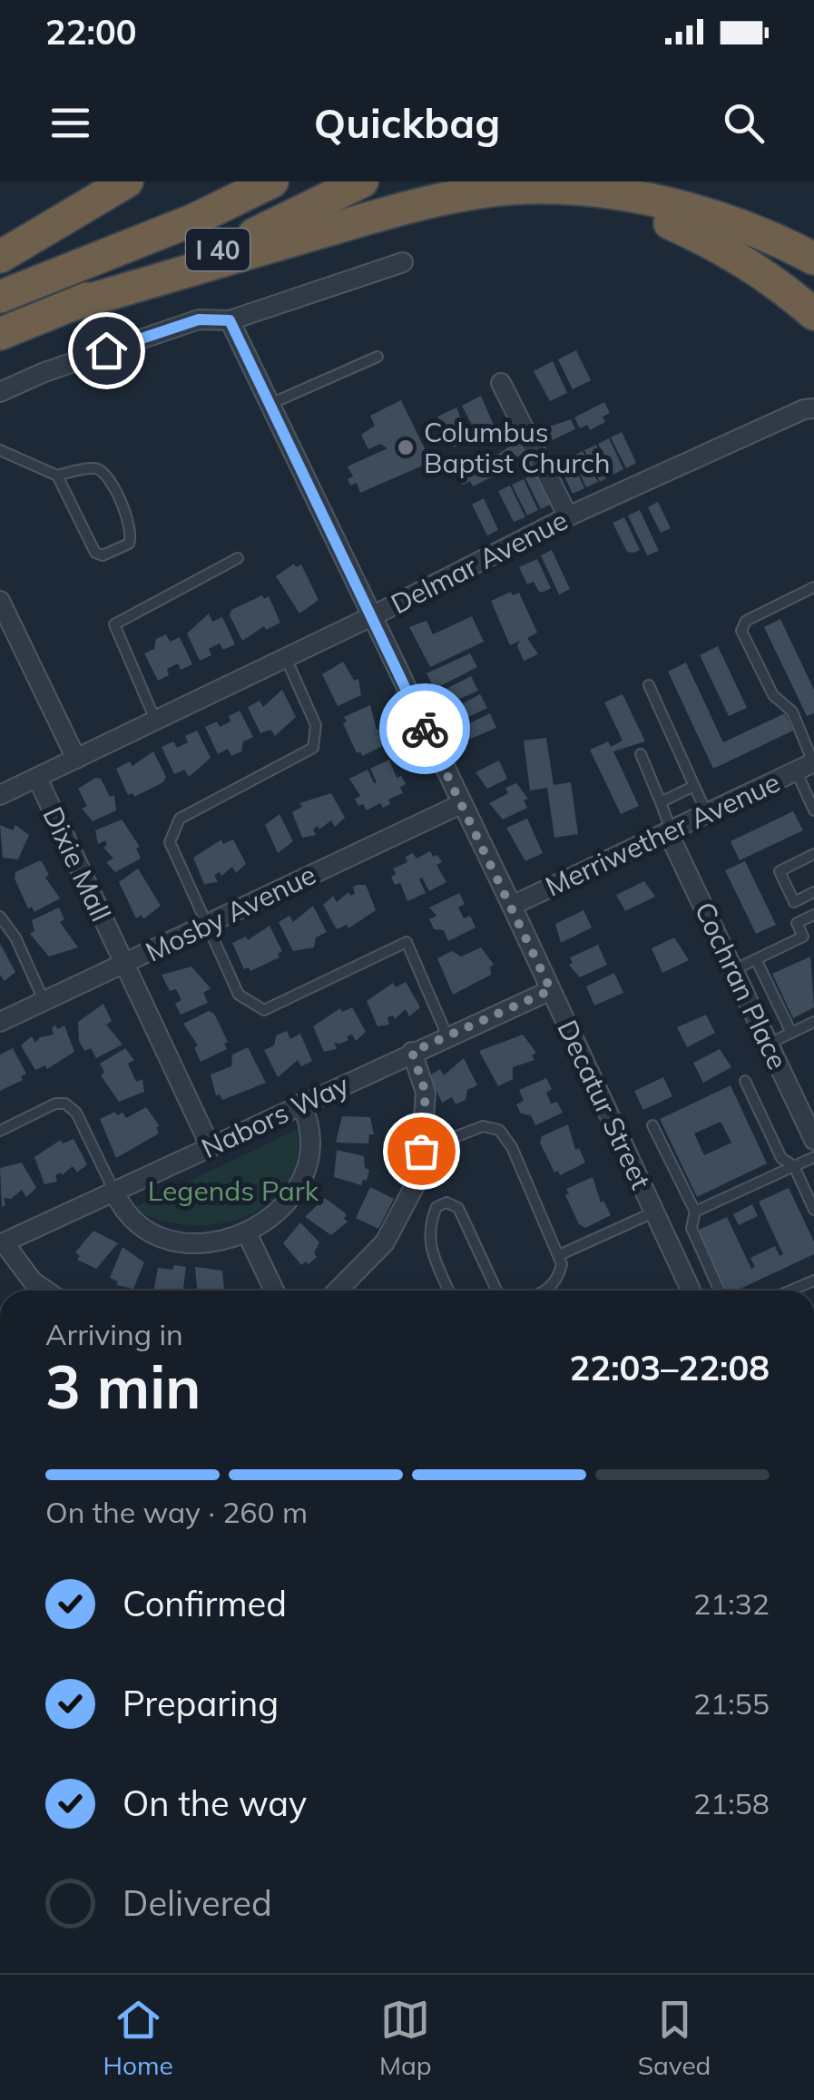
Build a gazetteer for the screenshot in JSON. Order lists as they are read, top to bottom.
{
  "streets": {
    "highway": ["I 40"],
    "street": [
      "Delmar Avenue",
      "Merriwether Avenue",
      "Dixie Mall",
      "Mosby Avenue",
      "Cochran Place",
      "Decatur Street",
      "Nabors Way"
    ]
  },
  "crossings": [
    ["Delmar Avenue", "Dixie Mall"],
    ["Delmar Avenue", "Decatur Street"],
    ["Merriwether Avenue", "Cochran Place"],
    ["Merriwether Avenue", "Decatur Street"],
    ["Dixie Mall", "Mosby Avenue"],
    ["Dixie Mall", "Nabors Way"],
    ["Mosby Avenue", "Decatur Street"],
    ["Decatur Street", "Nabors Way"]
  ],
  "parks": ["Legends Park"],
  "places": ["Columbus Baptist Church"],
  "page": {
    "status": "22:00",
    "header": "Quickbag",
    "heading": ["3 min", "Arriving in", "22:03–22:08"],
    "bar": "On the way · 260 m",
    "list": [
      ["Confirmed", "21:32"],
      ["Preparing", "21:55"],
      ["On the way", "21:58"],
      "Delivered"
    ],
    "tabs": ["Home", "Map", "Saved"]
  }
}
